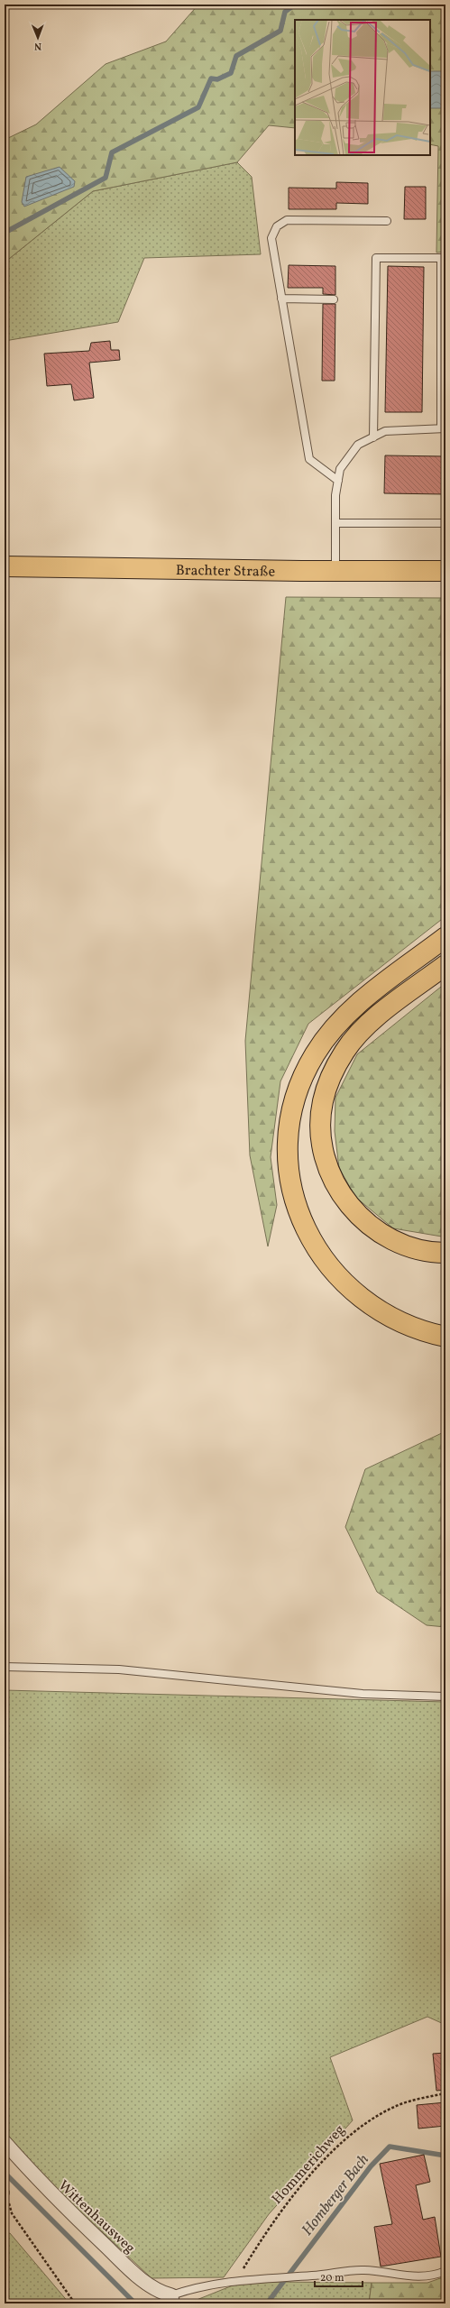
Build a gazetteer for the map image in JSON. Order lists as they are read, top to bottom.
{
  "streets": {
    "main road": ["Brachter Straße"],
    "street": ["Wittenhausweg"],
    "path": ["Hommerichweg"]
  },
  "water": ["Homberger Bach"],
  "scale_bar": "20 m",
  "north": "bottom"
}
